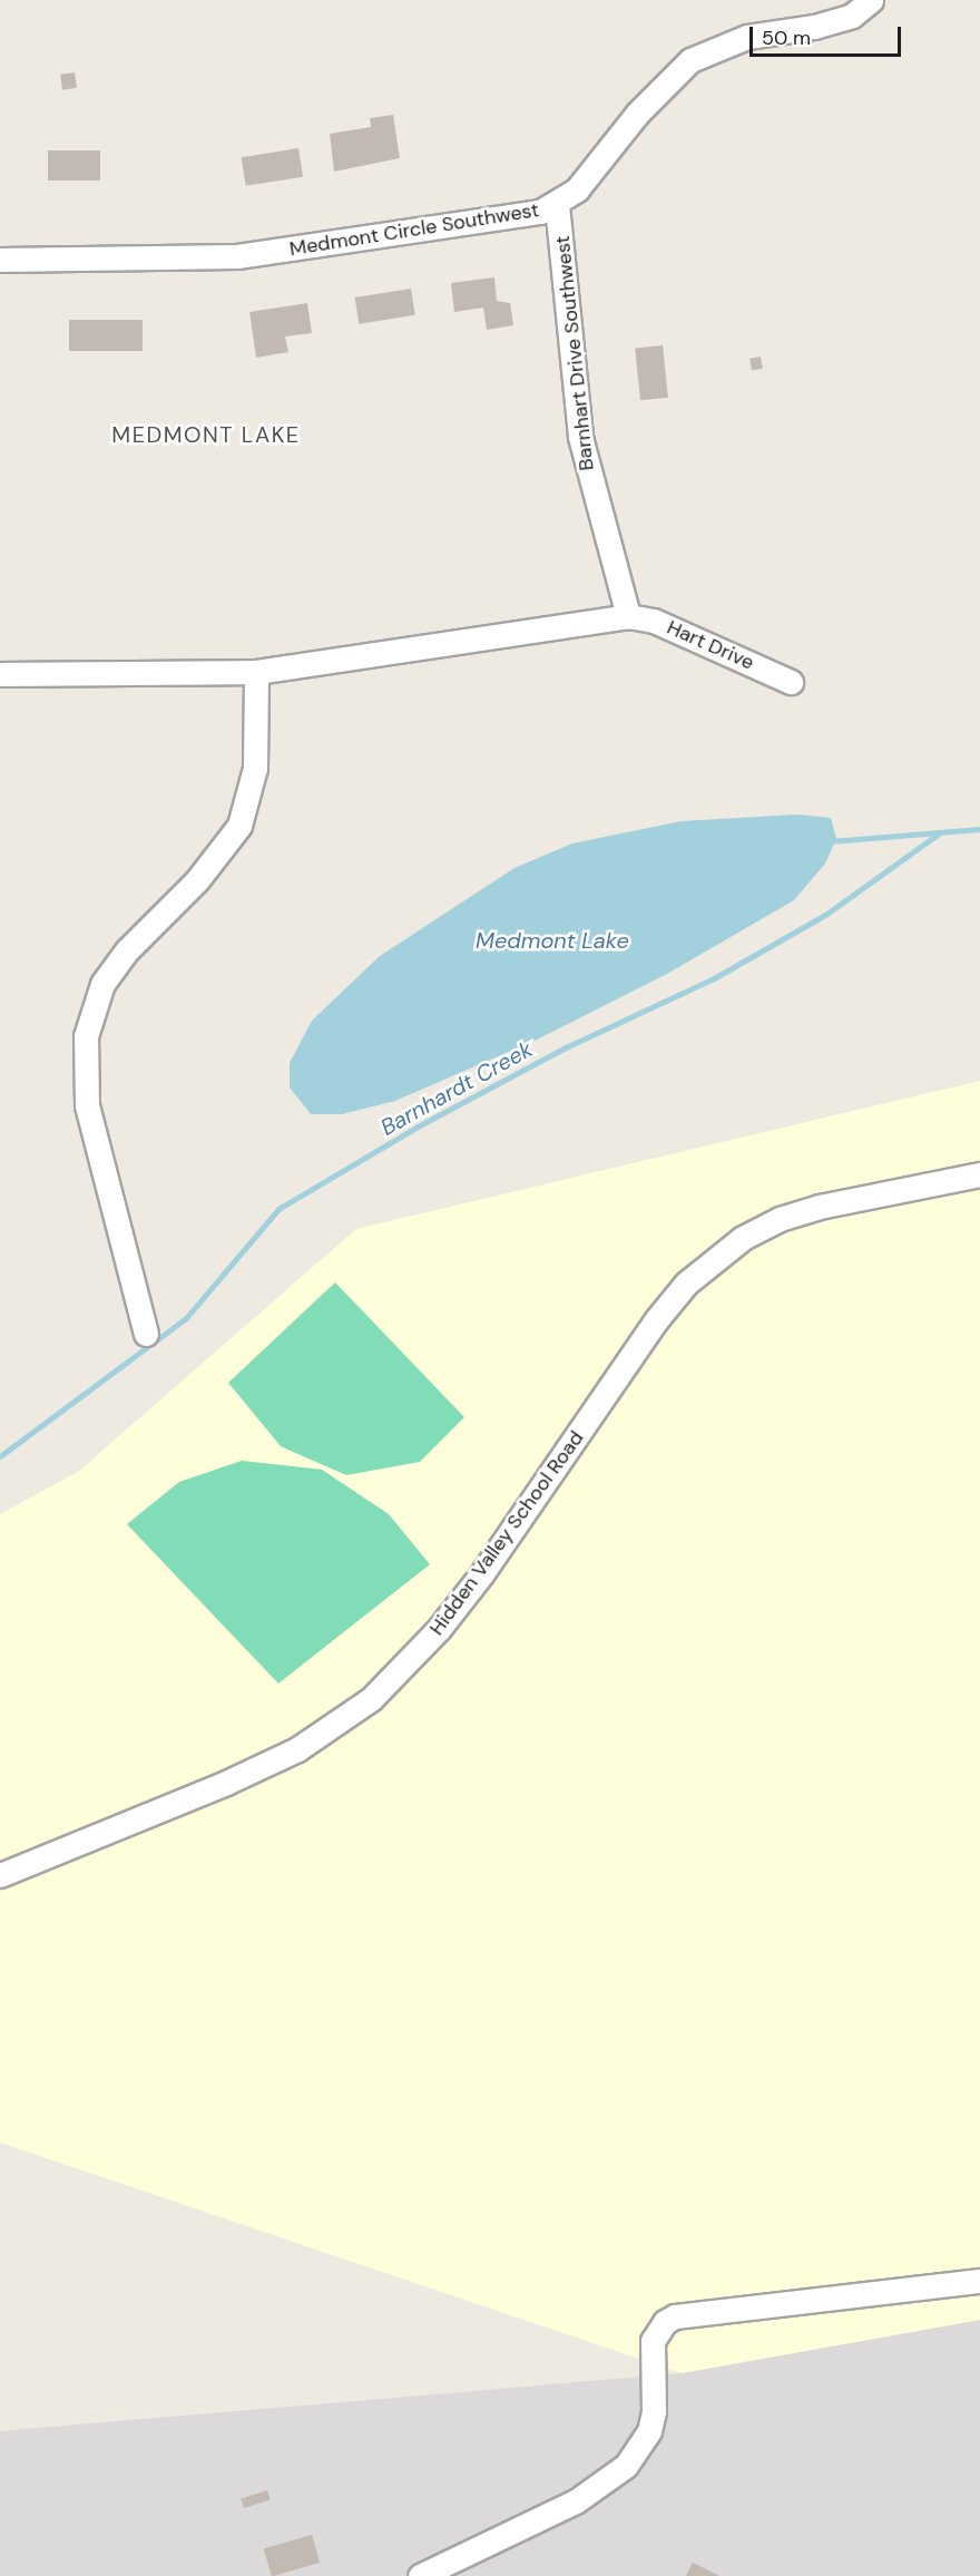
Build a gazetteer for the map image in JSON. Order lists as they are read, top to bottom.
{
  "streets": {
    "street": [
      "Medmont Circle Southwest",
      "Barnhart Drive Southwest",
      "Hart Drive",
      "Hidden Valley School Road"
    ]
  },
  "crossings": [
    ["Medmont Circle Southwest", "Barnhart Drive Southwest"],
    ["Barnhart Drive Southwest", "Hart Drive"]
  ],
  "districts": ["MEDMONT LAKE"],
  "water": ["Medmont Lake", "Barnhardt Creek"],
  "scale_bar": "50 m"
}
